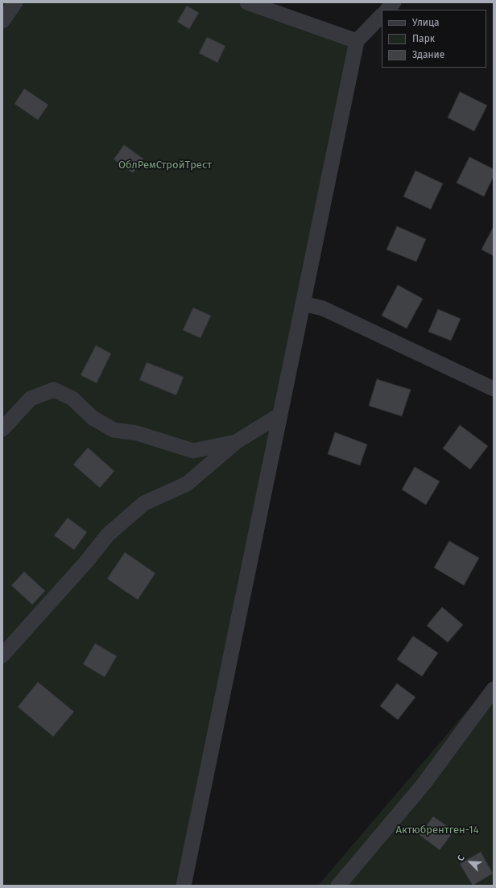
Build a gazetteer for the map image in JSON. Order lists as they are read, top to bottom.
{
  "parks": ["ОблРемСтройТрест", "Актюбрентген-14"],
  "legend": ["Улица", "Парк", "Здание"],
  "north": "top left"
}
